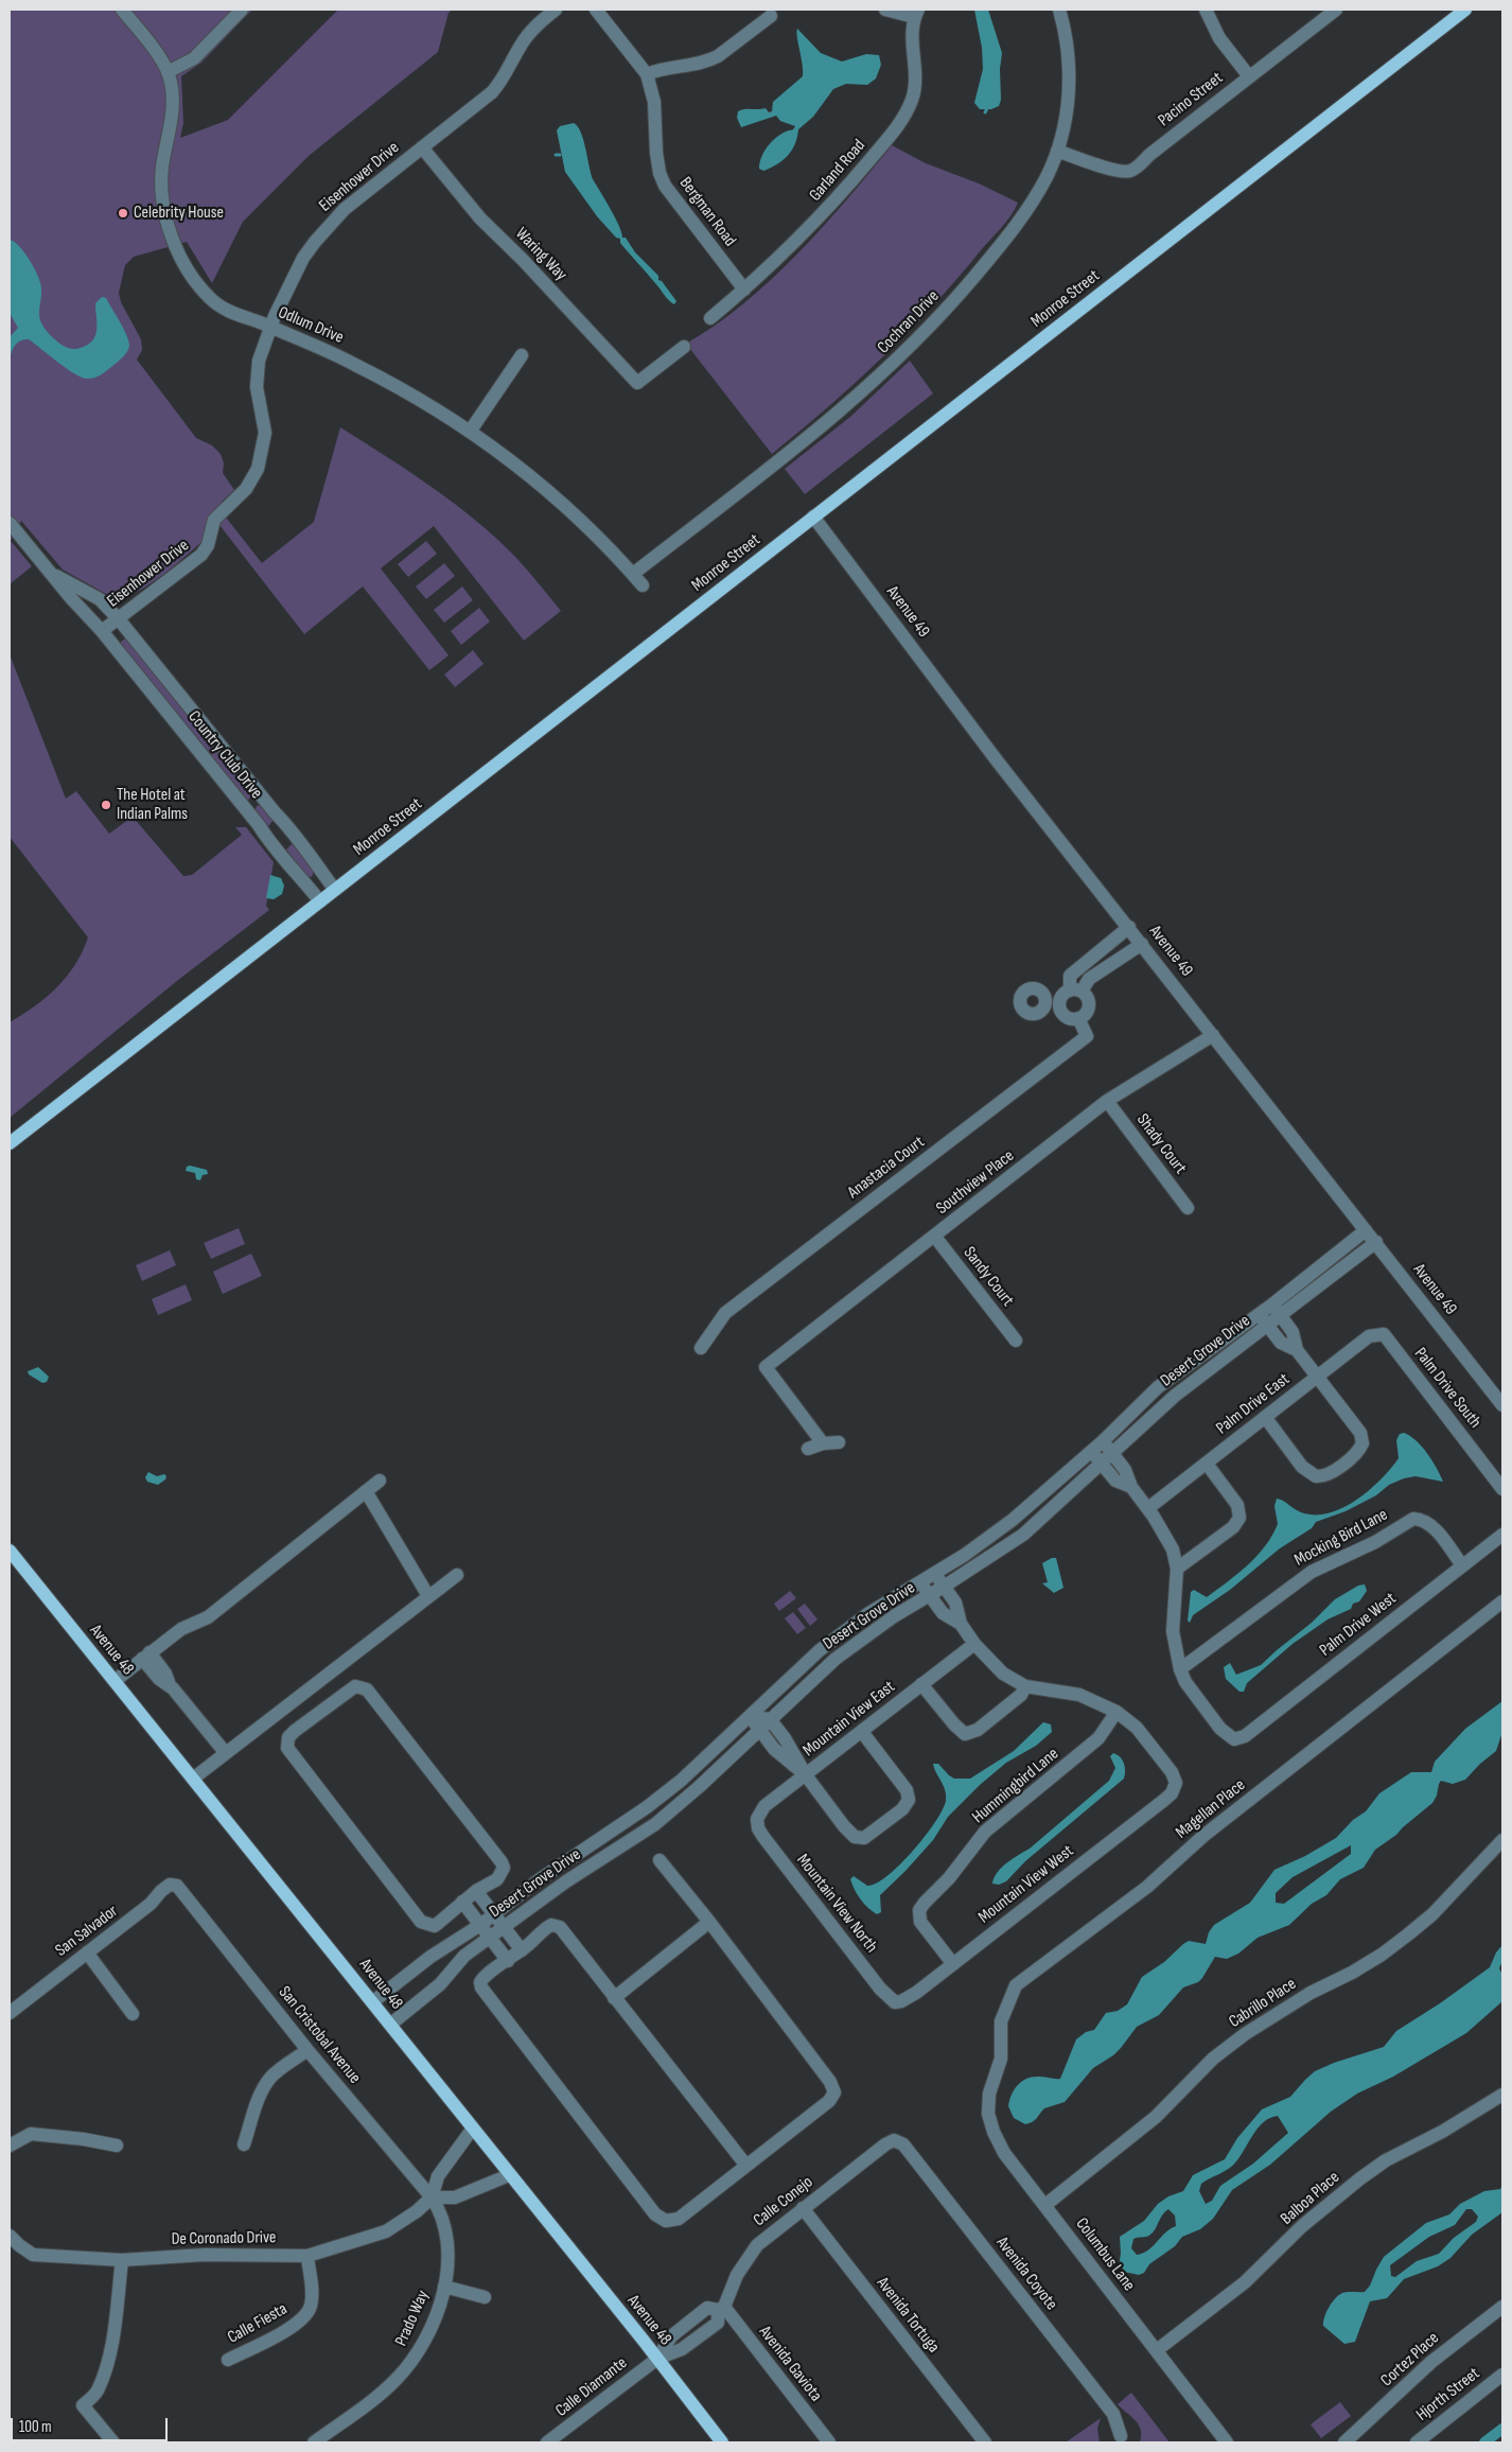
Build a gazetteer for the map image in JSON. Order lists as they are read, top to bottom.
{
  "streets": {
    "main road": ["Monroe Street", "Avenue 48"],
    "street": [
      "Pacino Street",
      "Garland Road",
      "Eisenhower Drive",
      "Bergman Road",
      "Waring Way",
      "Cochran Drive",
      "Odlum Drive",
      "Avenue 49",
      "Country Club Drive",
      "Shady Court",
      "Anastacia Court",
      "Southview Place",
      "Sandy Court",
      "Desert Grove Drive",
      "Palm Drive South",
      "Palm Drive East",
      "Mocking Bird Lane",
      "Palm Drive West",
      "Mountain View East",
      "Hummingbird Lane",
      "Magellan Place",
      "Mountain View West",
      "Mountain View North",
      "San Salvador",
      "Cabrillo Place",
      "San Cristobal Avenue",
      "Balboa Place",
      "Calle Conejo",
      "De Coronado Drive",
      "Columbus Lane",
      "Avenida Coyote",
      "Avenida Tortuga",
      "Prado Way",
      "Calle Fiesta",
      "Cortez Place",
      "Avenida Gaviota",
      "Calle Diamante",
      "Hjorth Street"
    ]
  },
  "crossings": [
    ["Pacino Street", "Cochran Drive"],
    ["Garland Road", "Bergman Road"],
    ["Eisenhower Drive", "Waring Way"],
    ["Eisenhower Drive", "Odlum Drive"],
    ["Eisenhower Drive", "Country Club Drive"],
    ["Monroe Street", "Avenue 49"],
    ["Monroe Street", "Country Club Drive"],
    ["Cochran Drive", "Odlum Drive"],
    ["Avenue 49", "Southview Place"],
    ["Avenue 49", "Desert Grove Drive"],
    ["Shady Court", "Southview Place"],
    ["Southview Place", "Sandy Court"],
    ["Desert Grove Drive", "Avenue 48"],
    ["Palm Drive South", "Palm Drive East"],
    ["Mocking Bird Lane", "Palm Drive West"],
    ["Avenue 48", "Calle Conejo"],
    ["Avenue 48", "De Coronado Drive"],
    ["Avenue 48", "Calle Diamante"],
    ["Mountain View East", "Mountain View North"],
    ["Hummingbird Lane", "Mountain View West"],
    ["Magellan Place", "Columbus Lane"],
    ["Mountain View West", "Mountain View North"],
    ["San Salvador", "San Cristobal Avenue"],
    ["Cabrillo Place", "Columbus Lane"],
    ["San Cristobal Avenue", "De Coronado Drive"],
    ["San Cristobal Avenue", "Prado Way"],
    ["Balboa Place", "Columbus Lane"],
    ["Calle Conejo", "Avenida Coyote"],
    ["Calle Conejo", "Avenida Tortuga"],
    ["Calle Conejo", "Avenida Gaviota"],
    ["Calle Conejo", "Calle Diamante"],
    ["De Coronado Drive", "Prado Way"],
    ["De Coronado Drive", "Calle Fiesta"]
  ],
  "places": ["Celebrity House", "The Hotel at Indian Palms"],
  "scale_bar": "100 m"
}
